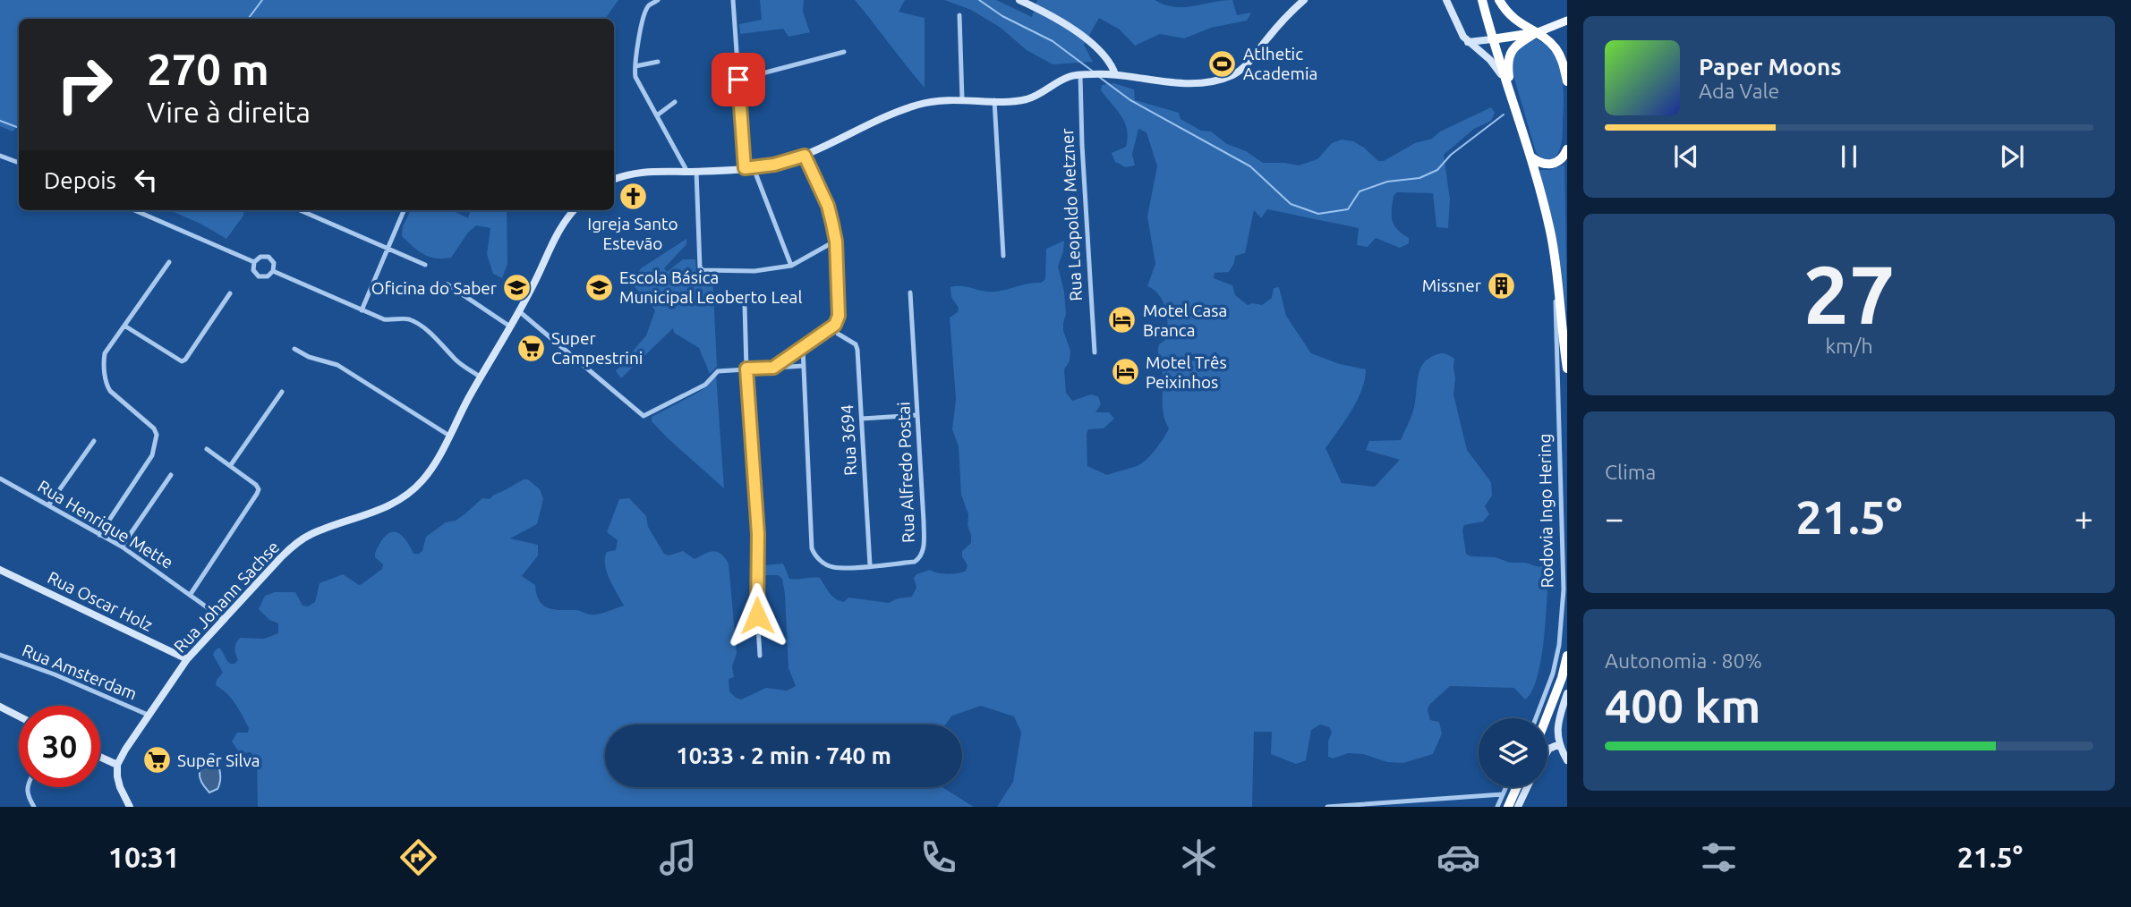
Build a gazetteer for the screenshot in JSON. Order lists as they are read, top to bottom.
{
  "streets": {
    "street": [
      "Rua Leopoldo Metzner",
      "Rua 3694",
      "Rua Alfredo Postai",
      "Rodovia Ingo Hering",
      "Rua Henrique Mette",
      "Rua Johann Sachse",
      "Rua Oscar Holz",
      "Rua Amsterdam"
    ]
  },
  "crossings": [
    ["Rua 3694", "Rua Alfredo Postai"],
    ["Rua Henrique Mette", "Rua Johann Sachse"],
    ["Rua Johann Sachse", "Rua Oscar Holz"],
    ["Rua Johann Sachse", "Rua Amsterdam"]
  ],
  "places": {
    "sports": ["Atlhetic Academia"],
    "church": ["Igreja Santo Estevão"],
    "building": ["Missner"],
    "school or university": ["Escola Básica Municipal Leoberto Leal", "Oficina do Saber"],
    "hotel": ["Motel Casa Branca", "Motel Três Peixinhos"],
    "supermarket": ["Super Campestrini", "Super Silva"]
  },
  "page": {
    "turn": ["270 m", "Vire à direita"],
    "song": ["Paper Moons", "Ada Vale"],
    "then": "Depois",
    "tile": [
      ["27", "km/h"],
      "Clima",
      ["Autonomia · 80%", "400 km"]
    ],
    "heat": ["−", "21.5°", "+"],
    "limit": "30",
    "trip": "10:33 · 2 min · 740 m",
    "tabs": ["10:31", "21.5°"]
  }
}
